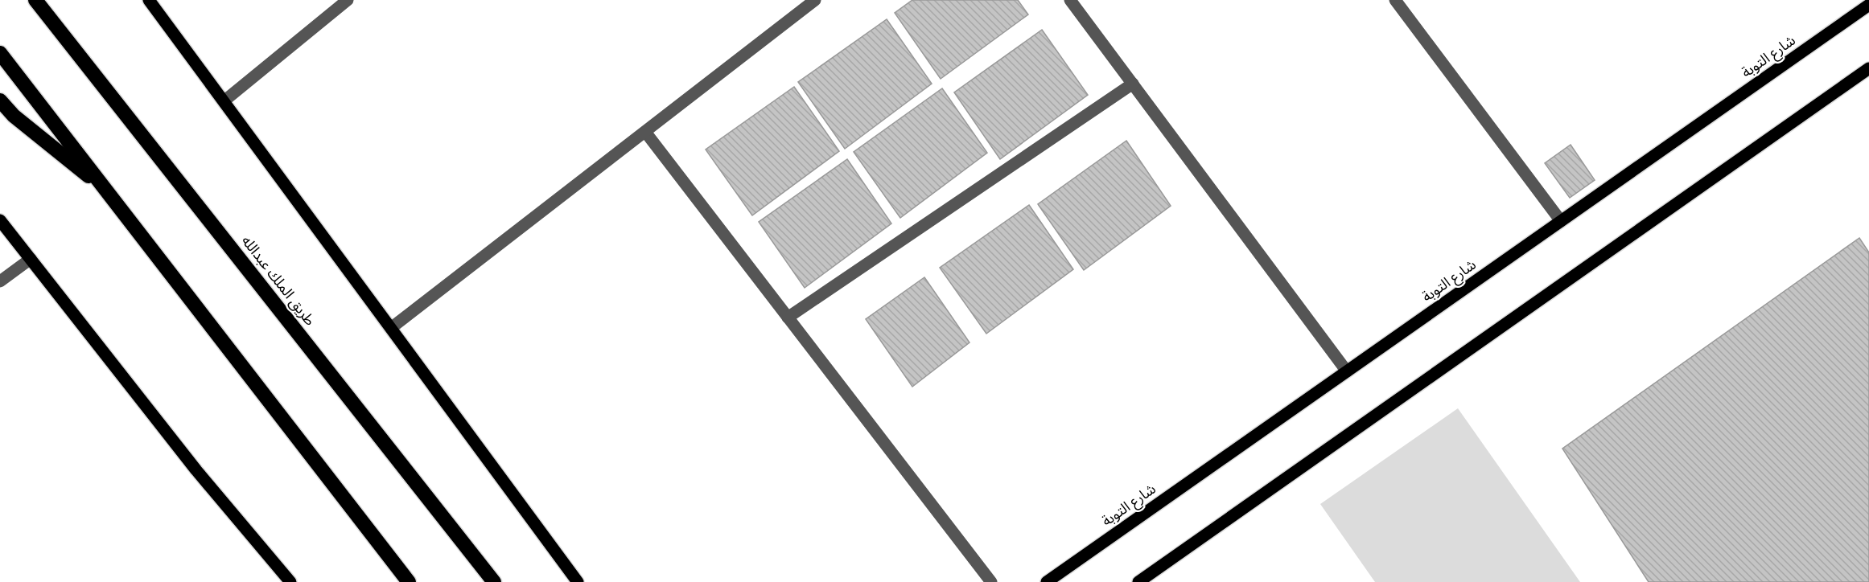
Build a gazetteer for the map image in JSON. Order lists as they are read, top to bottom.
{
  "streets": {
    "highway": ["طريق الملك عبدالله"],
    "main road": ["شارع التوبة"]
  }
}
